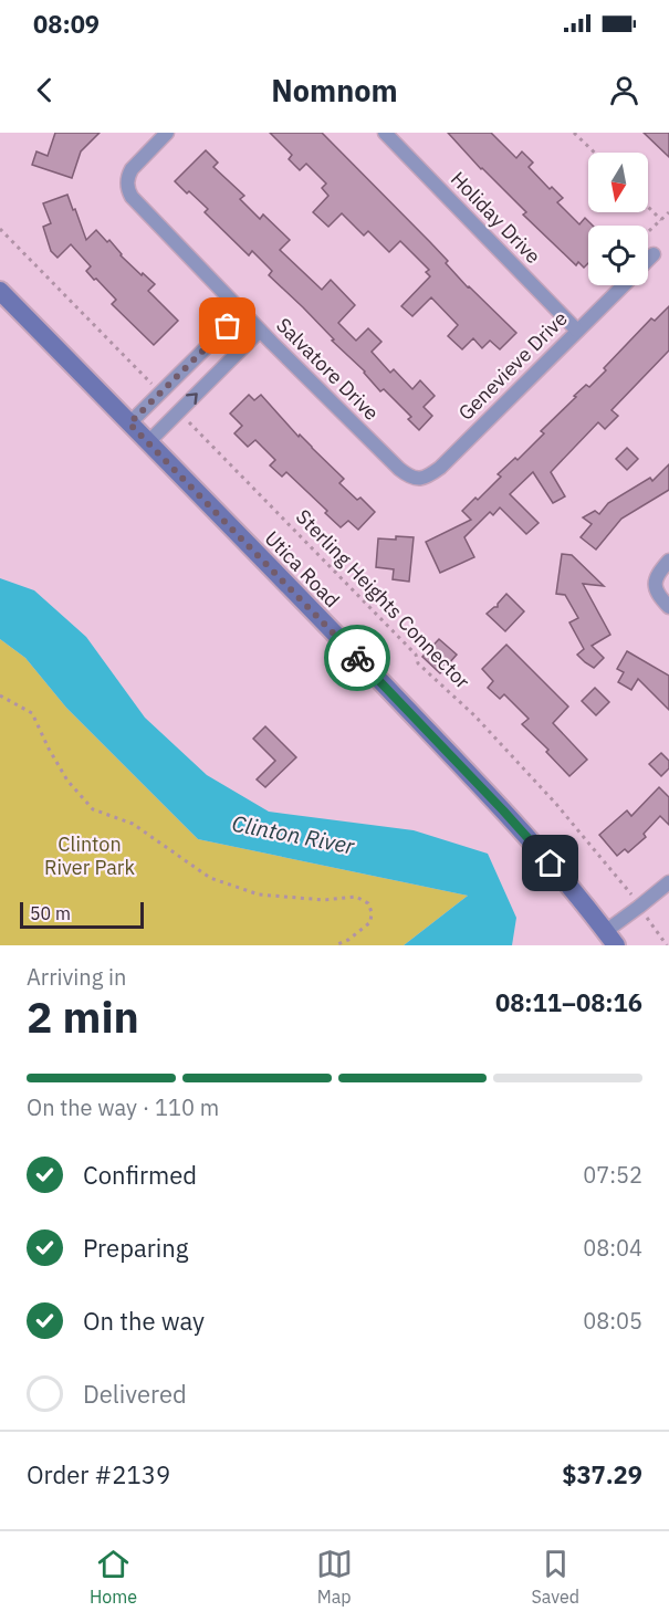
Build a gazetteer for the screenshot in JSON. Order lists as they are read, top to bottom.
{
  "streets": {
    "street": [
      "Holiday Drive",
      "Genevieve Drive",
      "Salvatore Drive",
      "Utica Road"
    ],
    "path": ["Sterling Heights Connector"]
  },
  "crossings": [
    ["Holiday Drive", "Genevieve Drive"],
    ["Genevieve Drive", "Salvatore Drive"]
  ],
  "water": ["Clinton River"],
  "parks": ["Clinton River Park"],
  "scale_bar": "50 m",
  "north": "bottom",
  "page": {
    "status": "08:09",
    "header": "Nomnom",
    "scale": "50 m",
    "heading": ["2 min", "Arriving in", "08:11–08:16"],
    "panel": ["Order #2139", "$37.29"],
    "bar": "On the way · 110 m",
    "list": [
      ["Confirmed", "07:52"],
      ["Preparing", "08:04"],
      ["On the way", "08:05"],
      "Delivered"
    ],
    "tabs": ["Home", "Map", "Saved"]
  }
}
